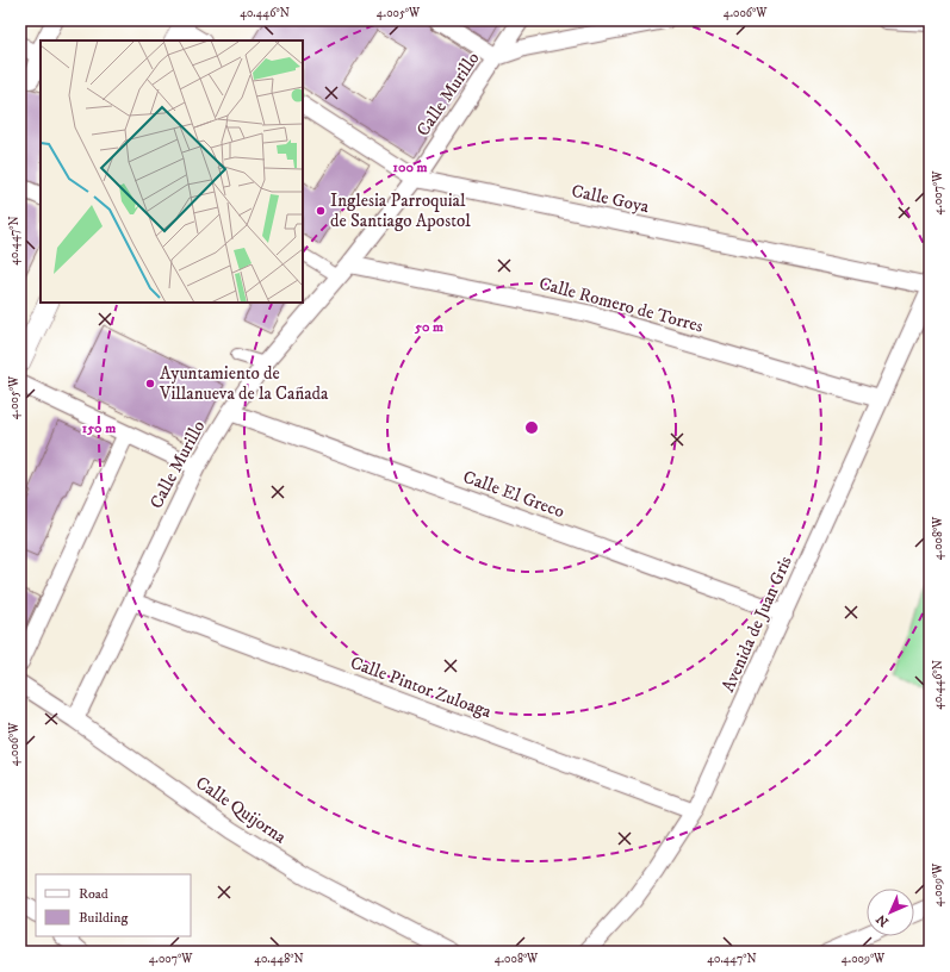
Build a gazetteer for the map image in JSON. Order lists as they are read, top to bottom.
{
  "streets": {
    "street": [
      "Calle Murillo",
      "Calle Goya",
      "Calle Romero de Torres",
      "Calle El Greco",
      "Avenida de Juan Gris",
      "Calle Pintor Zuloaga",
      "Calle Quijorna"
    ]
  },
  "crossings": [
    ["Calle Murillo", "Calle Goya"],
    ["Calle Murillo", "Calle Romero de Torres"],
    ["Calle Murillo", "Calle El Greco"],
    ["Calle Murillo", "Calle Pintor Zuloaga"],
    ["Calle Murillo", "Calle Quijorna"],
    ["Calle Romero de Torres", "Avenida de Juan Gris"],
    ["Calle El Greco", "Avenida de Juan Gris"],
    ["Avenida de Juan Gris", "Calle Pintor Zuloaga"]
  ],
  "places": ["Inglesia Parroquial de Santiago Apostol", "Ayuntamiento de Villanueva de la Cañada"],
  "legend": ["Road", "Building"],
  "north": "bottom left",
  "coordinates": [
    "40.446°N",
    "4.005°W",
    "4.006°W",
    "4.007°W",
    "40.447°N",
    "4.008°W",
    "4.009°W",
    "40.448°N"
  ],
  "rings": ["100 m", "50 m", "150 m"]
}
